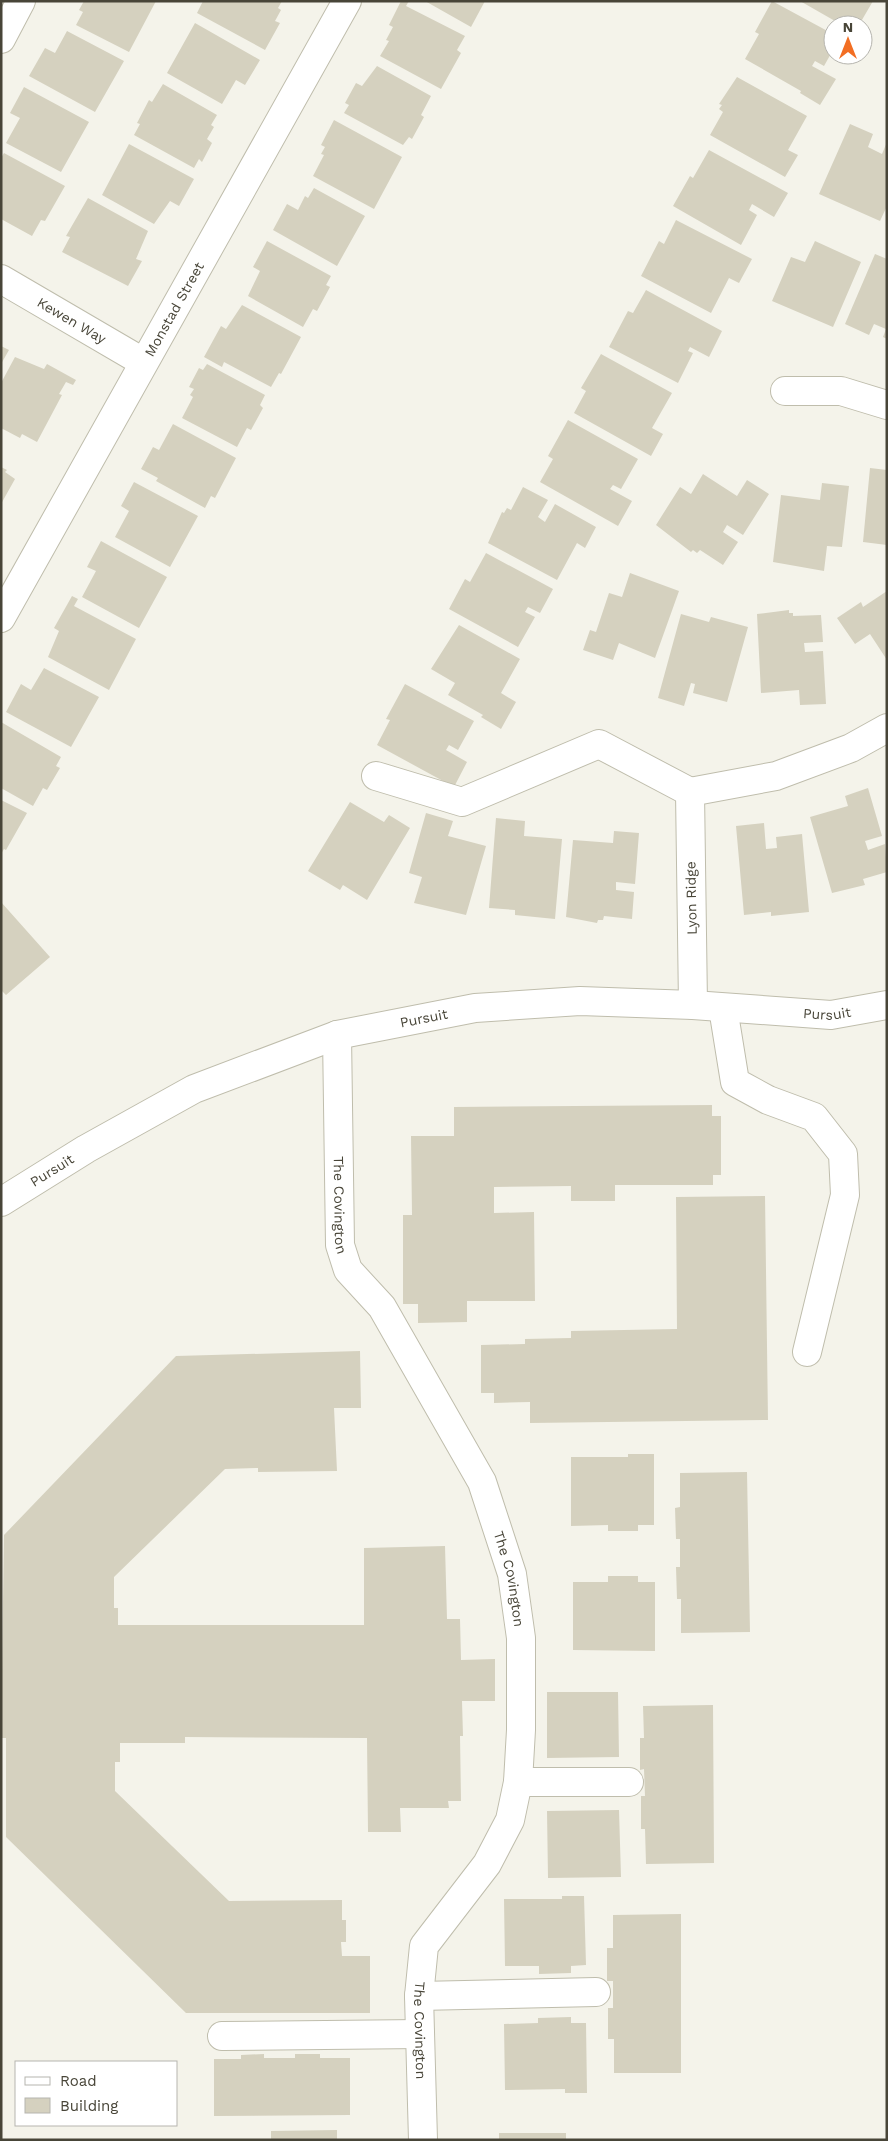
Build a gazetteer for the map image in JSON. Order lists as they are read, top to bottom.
{
  "streets": {
    "street": [
      "Monstad Street",
      "Kewen Way",
      "Lyon Ridge",
      "Pursuit",
      "The Covington"
    ]
  },
  "crossings": [
    ["Monstad Street", "Kewen Way"],
    ["Lyon Ridge", "Pursuit"],
    ["Pursuit", "The Covington"]
  ],
  "legend": ["Road", "Building"],
  "north": "top"
}
